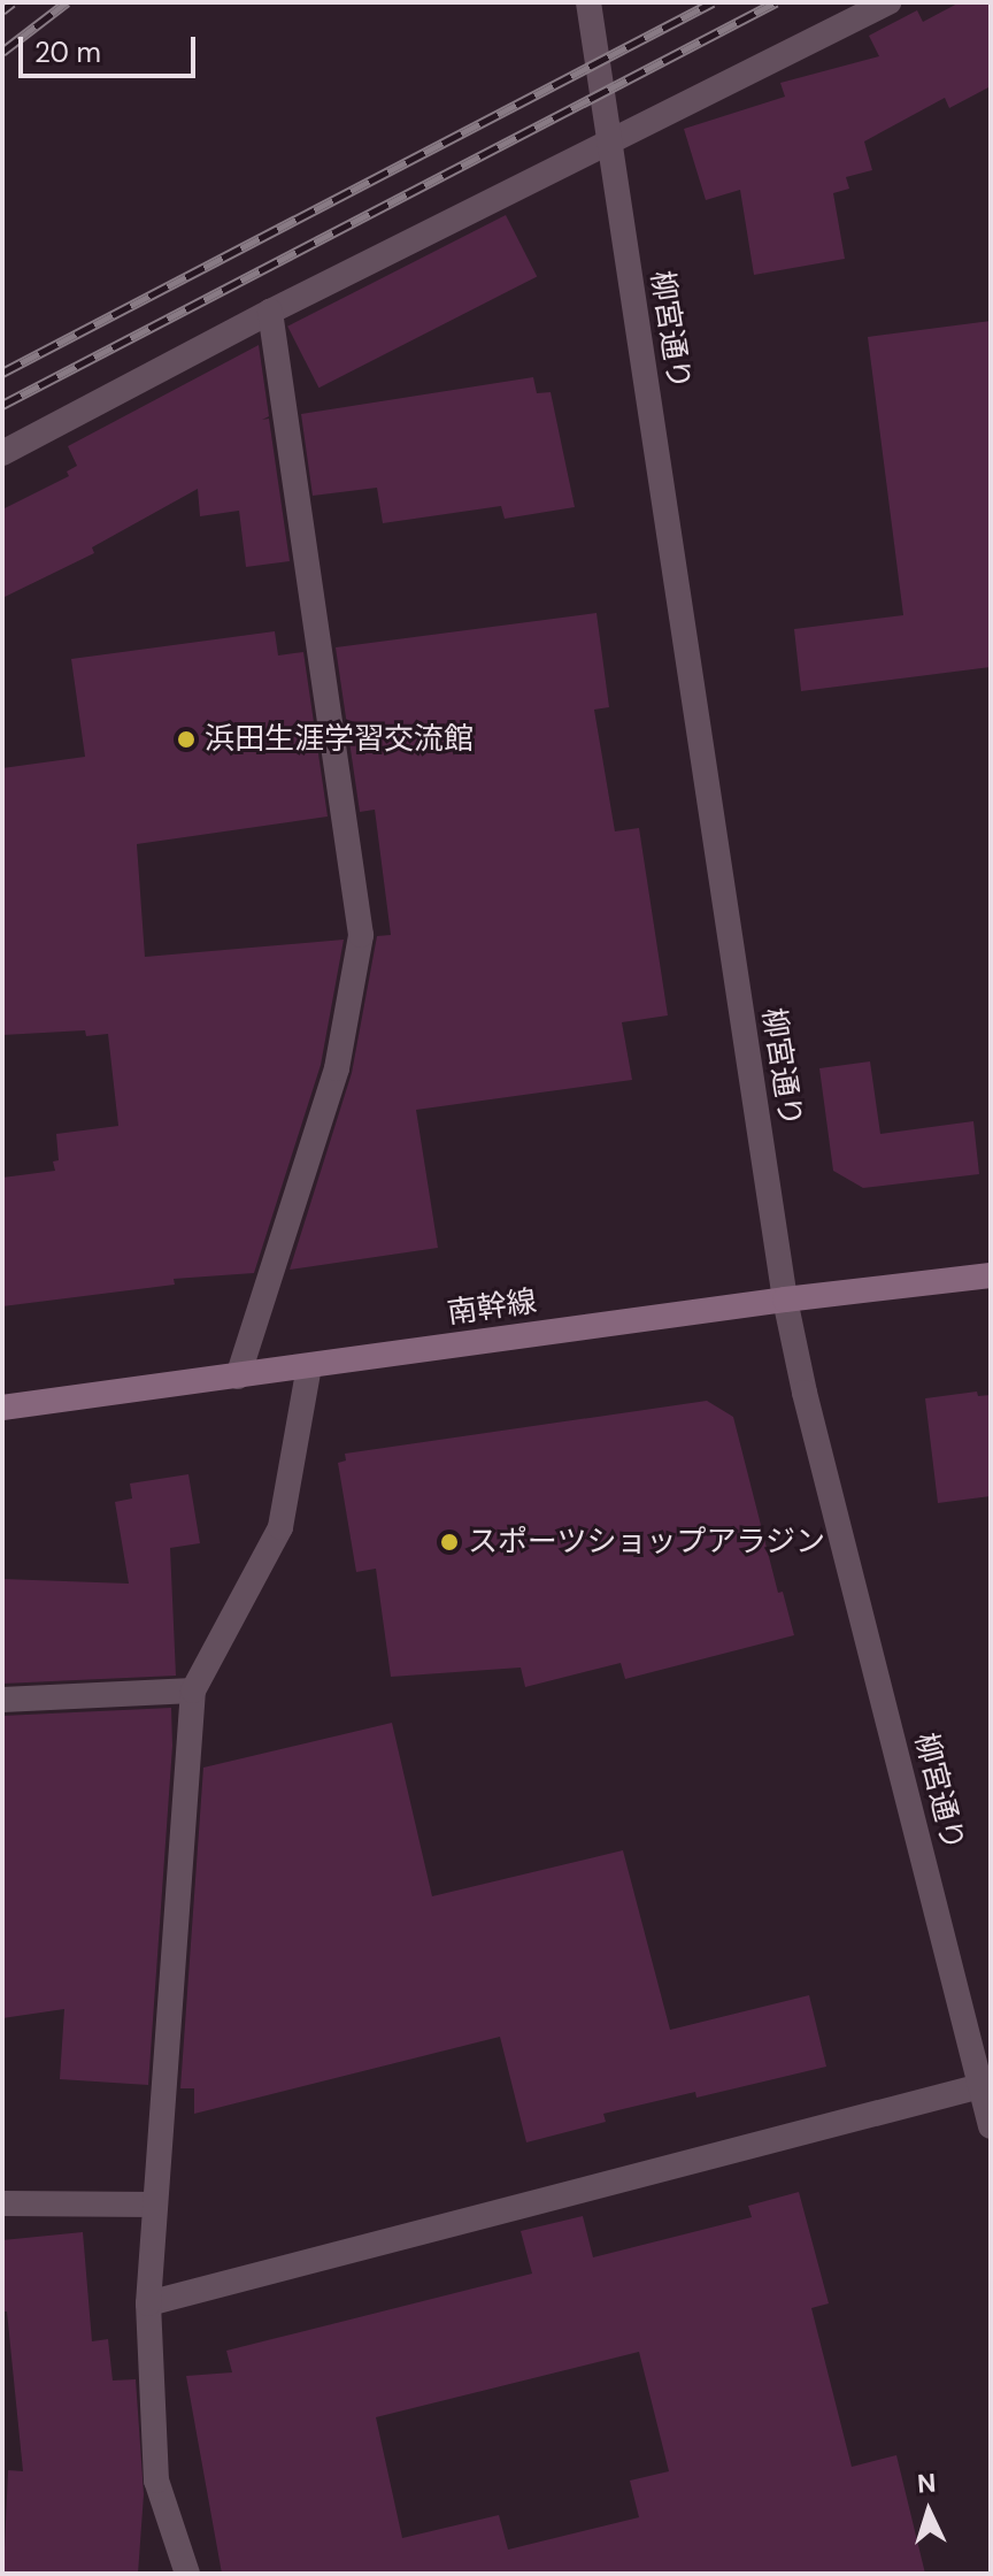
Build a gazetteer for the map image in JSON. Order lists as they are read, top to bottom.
{
  "streets": {
    "main road": ["南幹線"],
    "street": ["柳宮通り"]
  },
  "crossings": [
    ["柳宮通り", "南幹線"]
  ],
  "places": ["浜田生涯学習交流館", "スポーツショップアラジン"],
  "scale_bar": "20 m",
  "north": "top"
}
